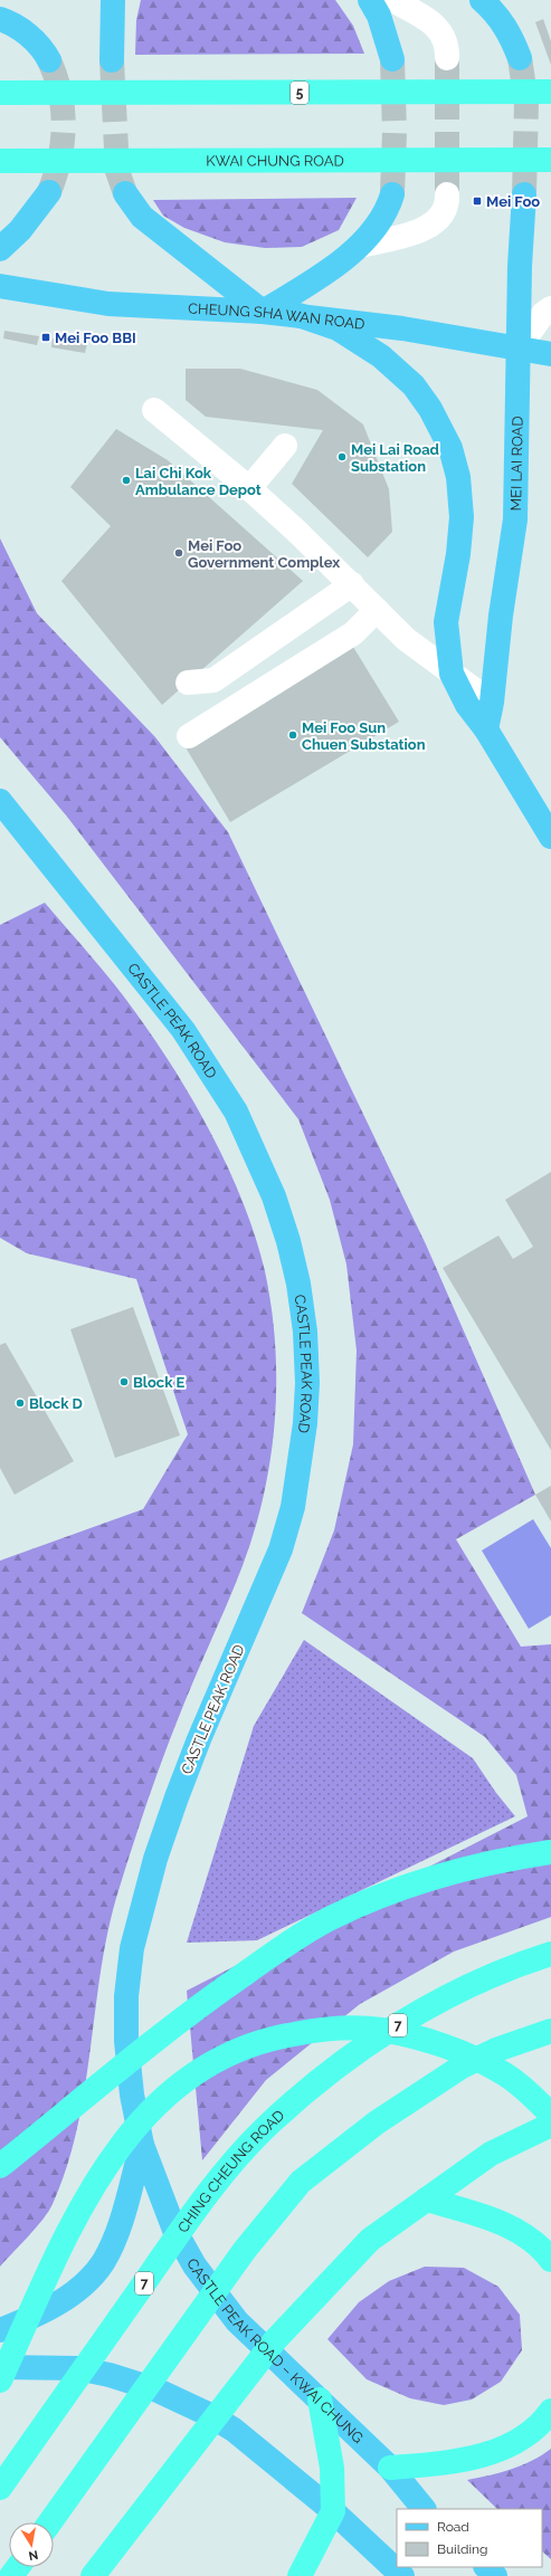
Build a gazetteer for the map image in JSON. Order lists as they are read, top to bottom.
{
  "streets": {
    "highway": [
      "5",
      "KWAI CHUNG ROAD",
      "7",
      "CHING CHEUNG ROAD"
    ],
    "main road": [
      "CHEUNG SHA WAN ROAD",
      "MEI LAI ROAD",
      "CASTLE PEAK ROAD",
      "CASTLE PEAK ROAD – KWAI CHUNG"
    ]
  },
  "crossings": [
    ["CHEUNG SHA WAN ROAD", "MEI LAI ROAD"],
    ["CASTLE PEAK ROAD", "CASTLE PEAK ROAD – KWAI CHUNG"]
  ],
  "places": {
    "transit": ["Mei Foo", "Mei Foo BBI"],
    "other": [
      "Mei Lai Road Substation",
      "Lai Chi Kok Ambulance Depot",
      "Mei Foo Government Complex",
      "Mei Foo Sun Chuen Substation",
      "Block E",
      "Block D"
    ]
  },
  "legend": ["Road", "Building"],
  "north": "bottom"
}
